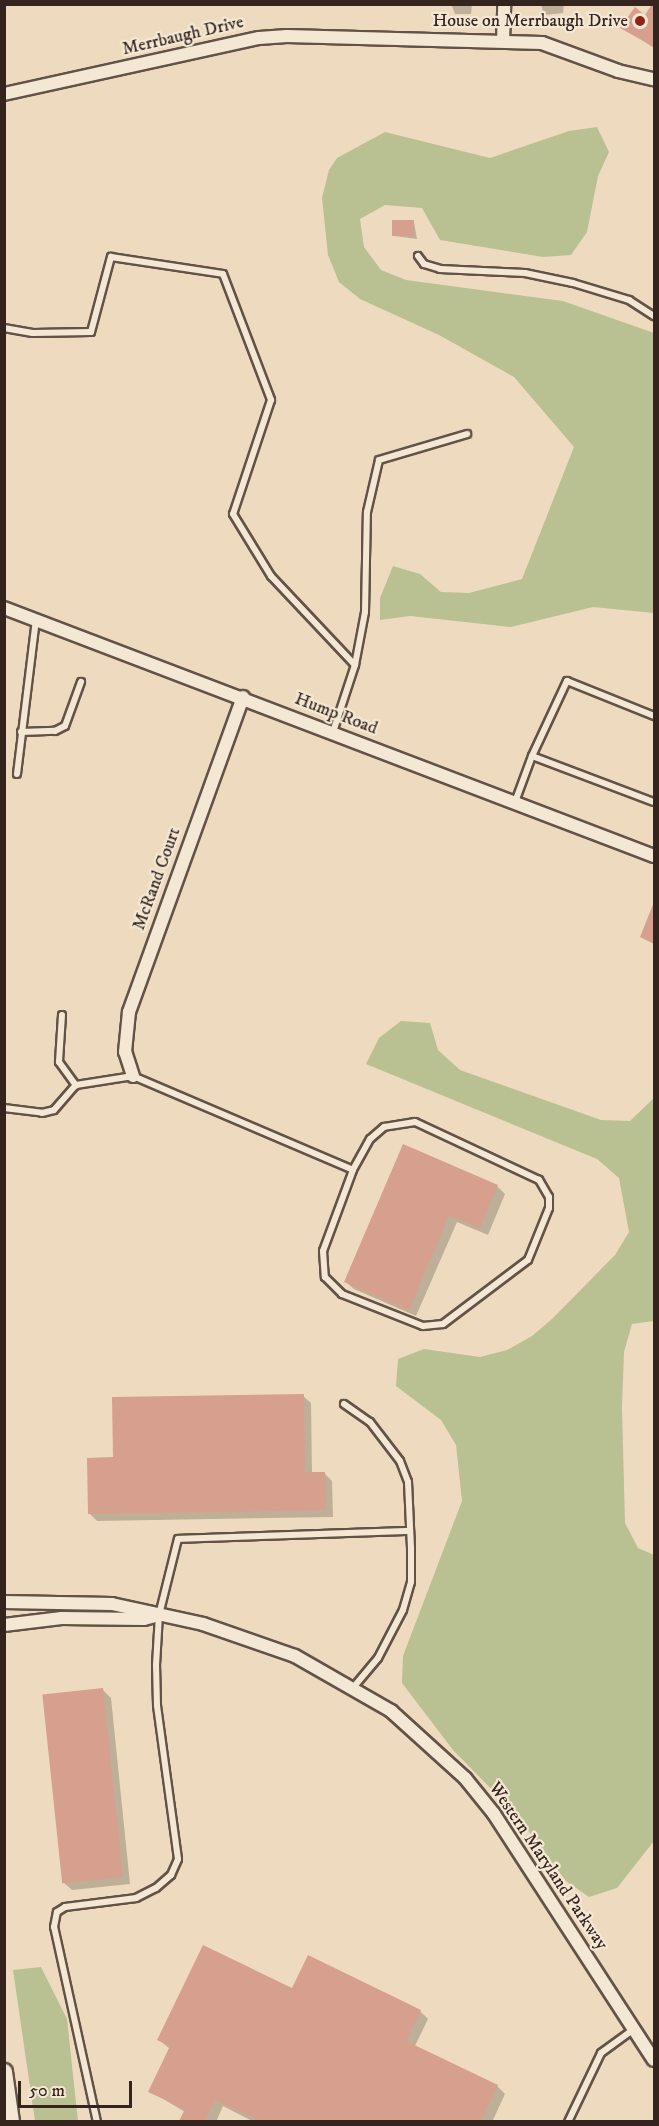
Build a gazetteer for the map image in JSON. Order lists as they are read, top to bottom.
{
  "streets": {
    "street": [
      "Merrbaugh Drive",
      "Hump Road",
      "McRand Court",
      "Western Maryland Parkway"
    ]
  },
  "crossings": [
    ["Hump Road", "McRand Court"]
  ],
  "places": ["House on Merrbaugh Drive"],
  "scale_bar": "50 m"
}
